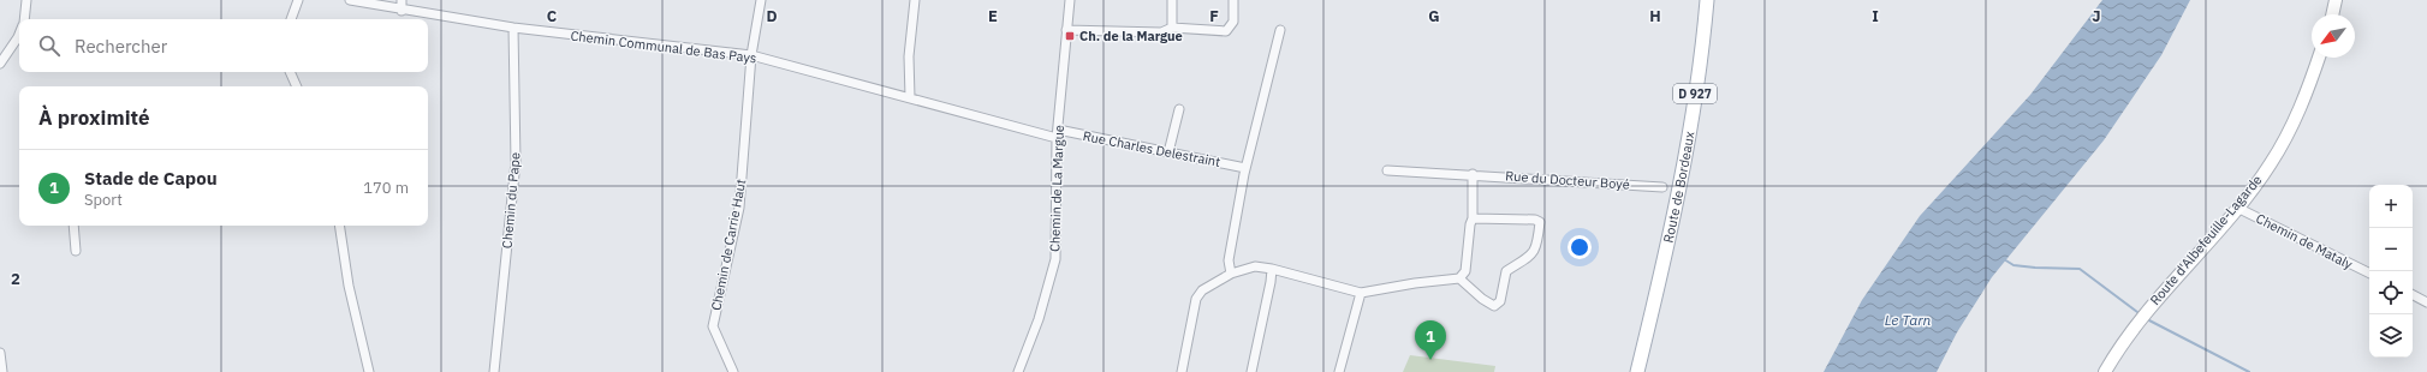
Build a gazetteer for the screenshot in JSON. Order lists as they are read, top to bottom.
{
  "streets": {
    "main road": ["D 927", "Route de Bordeaux", "Route d'Albefeuille-Lagarde"],
    "street": [
      "Chemin Communal de Bas Pays",
      "Rue Charles Delestraint",
      "Rue du Docteur Boyé",
      "Chemin de La Margue",
      "Chemin du Pape",
      "Chemin de Mataly",
      "Chemin de Carrie Haut"
    ]
  },
  "crossings": [
    ["Chemin Communal de Bas Pays", "Rue Charles Delestraint"],
    ["Chemin Communal de Bas Pays", "Chemin de La Margue"],
    ["Chemin Communal de Bas Pays", "Chemin du Pape"],
    ["Chemin Communal de Bas Pays", "Chemin de Carrie Haut"],
    ["Rue Charles Delestraint", "Chemin de La Margue"],
    ["Route d'Albefeuille-Lagarde", "Chemin de Mataly"]
  ],
  "water": ["Le Tarn"],
  "places": {
    "transit": ["Ch. de la Margue"]
  },
  "north": "bottom left",
  "page": {
    "search": "Rechercher",
    "heading": "À proximité",
    "list": [
      {
        "mark": "1",
        "name": "Stade de Capou",
        "note": "Sport",
        "value": "170 m"
      }
    ],
    "map_buttons": ["+", "−"],
    "pins": "1"
  },
  "grid": {
    "columns": [
      "C",
      "D",
      "E",
      "F",
      "G",
      "H",
      "I",
      "J"
    ],
    "rows": ["2"]
  }
}
